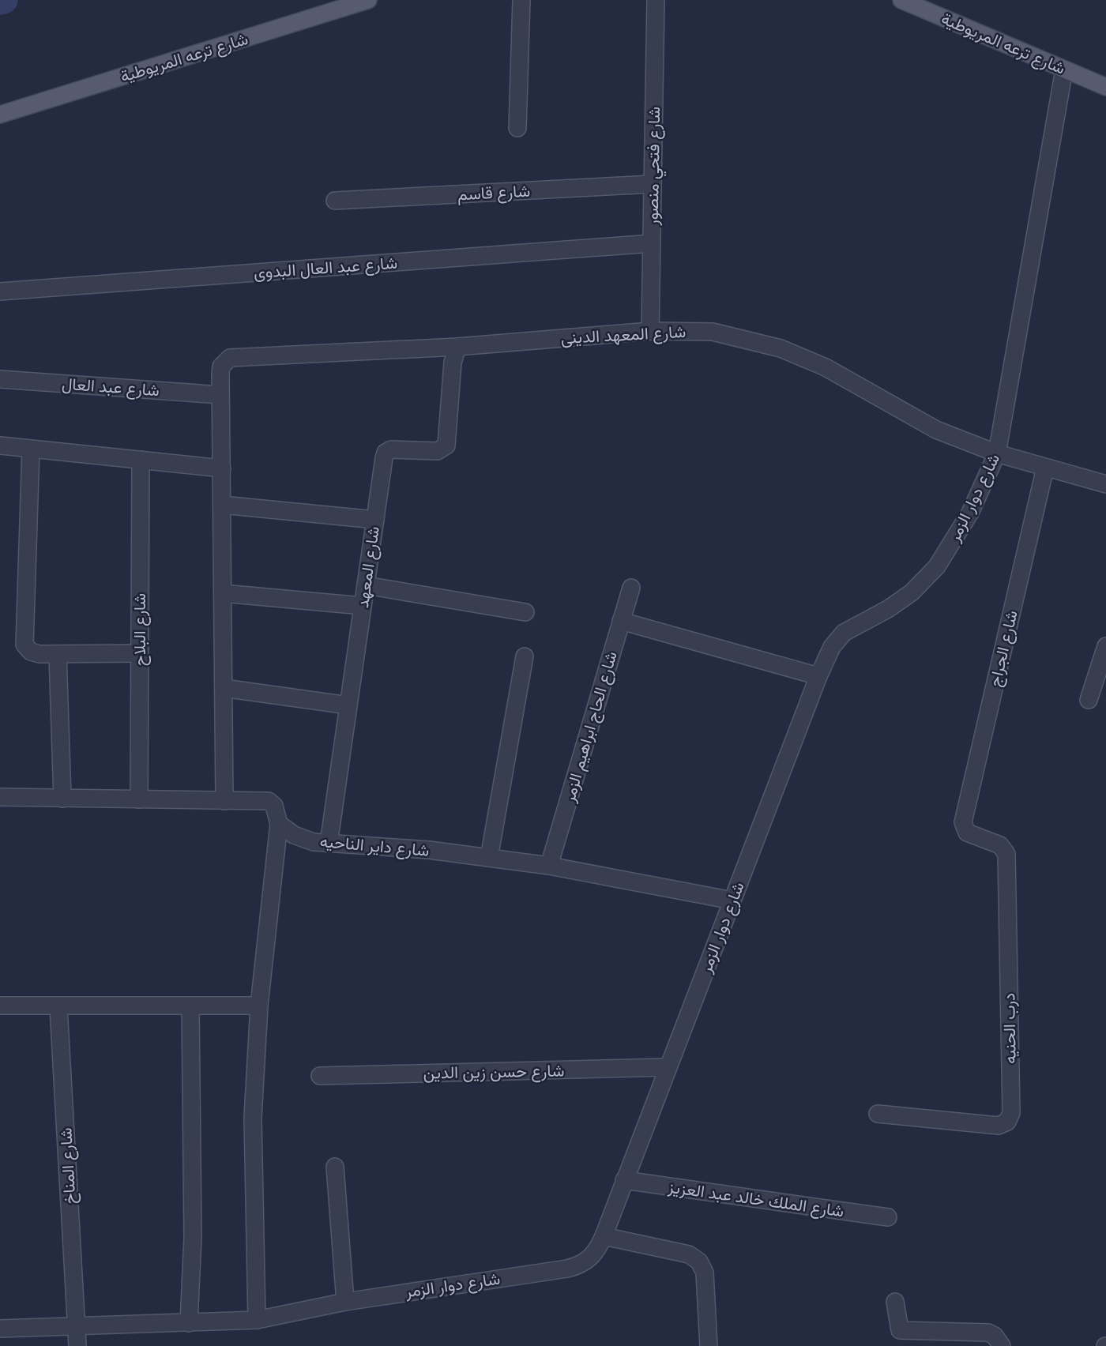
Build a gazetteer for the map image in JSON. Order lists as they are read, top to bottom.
{
  "streets": {
    "main road": ["شارع ترعه المريوطية"],
    "street": [
      "شارع فتحي منصور",
      "شارع قاسم",
      "شارع عبد العال البدوى",
      "شارع المعهد الدينى",
      "شارع عبد العال",
      "شارع دوار الزمر",
      "شارع المعهد",
      "شارع البلاح",
      "شارع الجراج",
      "شارع الحاج ابراهيم الزمر",
      "شارع داير الناحيه",
      "درب الحنيه",
      "شارع حسن زين الدين",
      "شارع المناخ",
      "شارع الملك خالد عبد العزيز"
    ]
  },
  "crossings": [
    ["شارع ترعه المريوطية", "شارع دوار الزمر"],
    ["شارع فتحي منصور", "شارع قاسم"],
    ["شارع فتحي منصور", "شارع عبد العال البدوى"],
    ["شارع فتحي منصور", "شارع المعهد الدينى"],
    ["شارع المعهد الدينى", "شارع عبد العال"],
    ["شارع المعهد الدينى", "شارع دوار الزمر"],
    ["شارع المعهد الدينى", "شارع المعهد"],
    ["شارع المعهد الدينى", "شارع الجراج"],
    ["شارع دوار الزمر", "شارع داير الناحيه"],
    ["شارع دوار الزمر", "شارع حسن زين الدين"],
    ["شارع دوار الزمر", "شارع المناخ"],
    ["شارع دوار الزمر", "شارع الملك خالد عبد العزيز"],
    ["شارع المعهد", "شارع داير الناحيه"],
    ["شارع البلاح", "شارع داير الناحيه"],
    ["شارع الجراج", "درب الحنيه"],
    ["شارع الحاج ابراهيم الزمر", "شارع داير الناحيه"]
  ]
}
